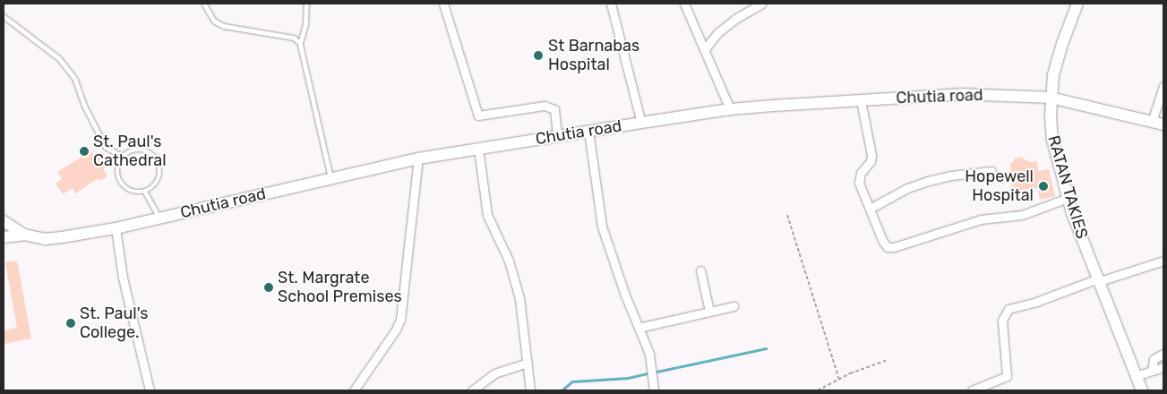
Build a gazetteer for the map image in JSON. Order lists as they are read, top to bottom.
{
  "streets": {
    "street": ["Chutia road", "RATAN TAKIES"]
  },
  "crossings": [
    ["Chutia road", "RATAN TAKIES"]
  ],
  "places": [
    "St Barnabas Hospital",
    "St. Paul's Cathedral",
    "Hopewell Hospital",
    "St. Margrate School Premises",
    "St. Paul's College."
  ]
}
